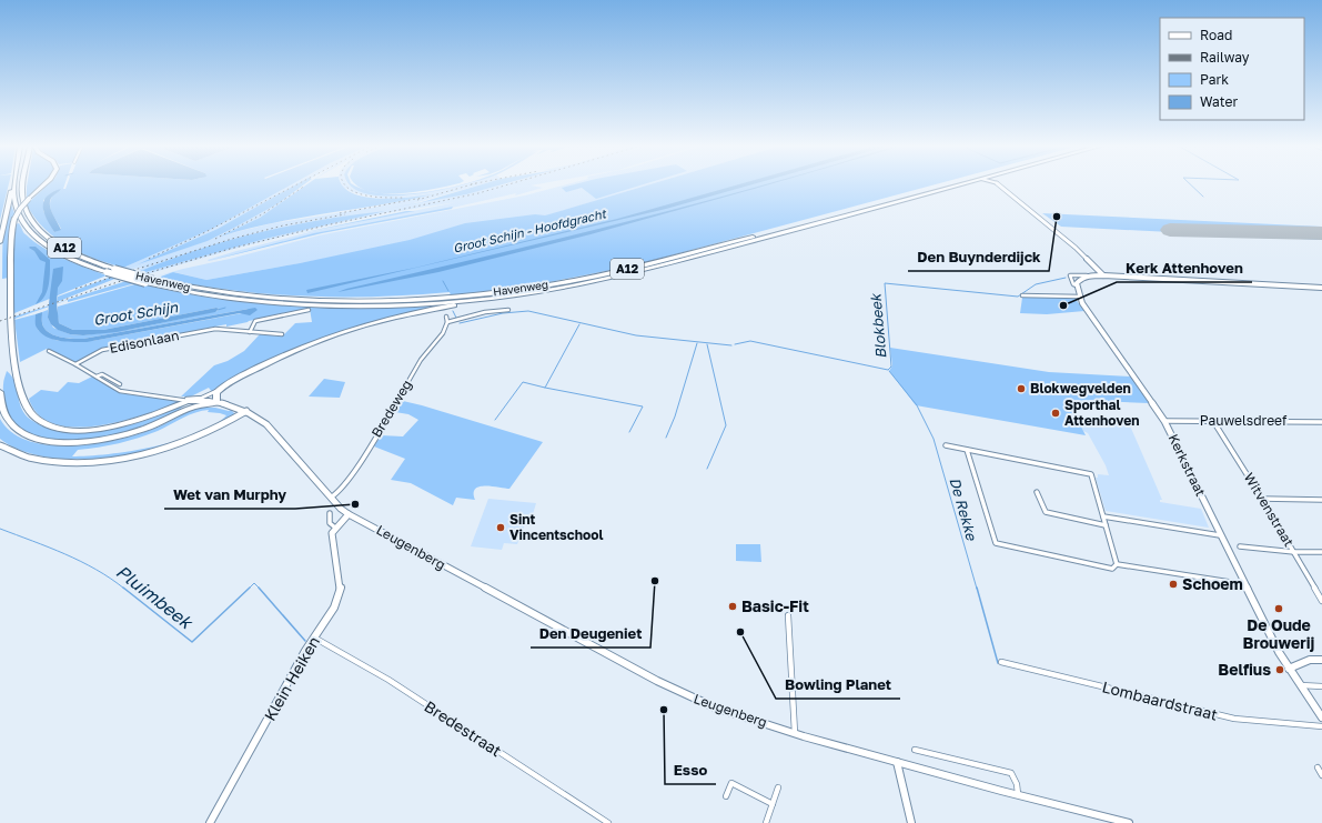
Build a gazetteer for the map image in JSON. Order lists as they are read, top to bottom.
{
  "streets": {
    "highway": ["A12", "Havenweg"],
    "main road": ["Kerkstraat", "Leugenberg", "Klein Heiken"],
    "street": [
      "Edisonlaan",
      "Bredeweg",
      "Pauwelsdreef",
      "Witvenstraat",
      "Lombaardstraat",
      "Bredestraat"
    ]
  },
  "crossings": [
    ["Edisonlaan", "Leugenberg"],
    ["Bredeweg", "Leugenberg"],
    ["Pauwelsdreef", "Kerkstraat"],
    ["Pauwelsdreef", "Witvenstraat"],
    ["Klein Heiken", "Bredestraat"]
  ],
  "water": [
    "Groot Schijn - Hoofdgracht",
    "Groot Schijn",
    "Blokbeek",
    "De Rekke",
    "Pluimbeek"
  ],
  "places": [
    "Den Buynderdijck",
    "Kerk Attenhoven",
    "Blokwegvelden",
    "Sporthal Attenhoven",
    "Wet van Murphy",
    "Sint Vincentschool",
    "Den Deugeniet",
    "Schoem",
    "Basic-Fit",
    "De Oude Brouwerij",
    "Bowling Planet",
    "Belfius",
    "Esso"
  ],
  "legend": [
    "Road",
    "Railway",
    "Park",
    "Water"
  ]
}
